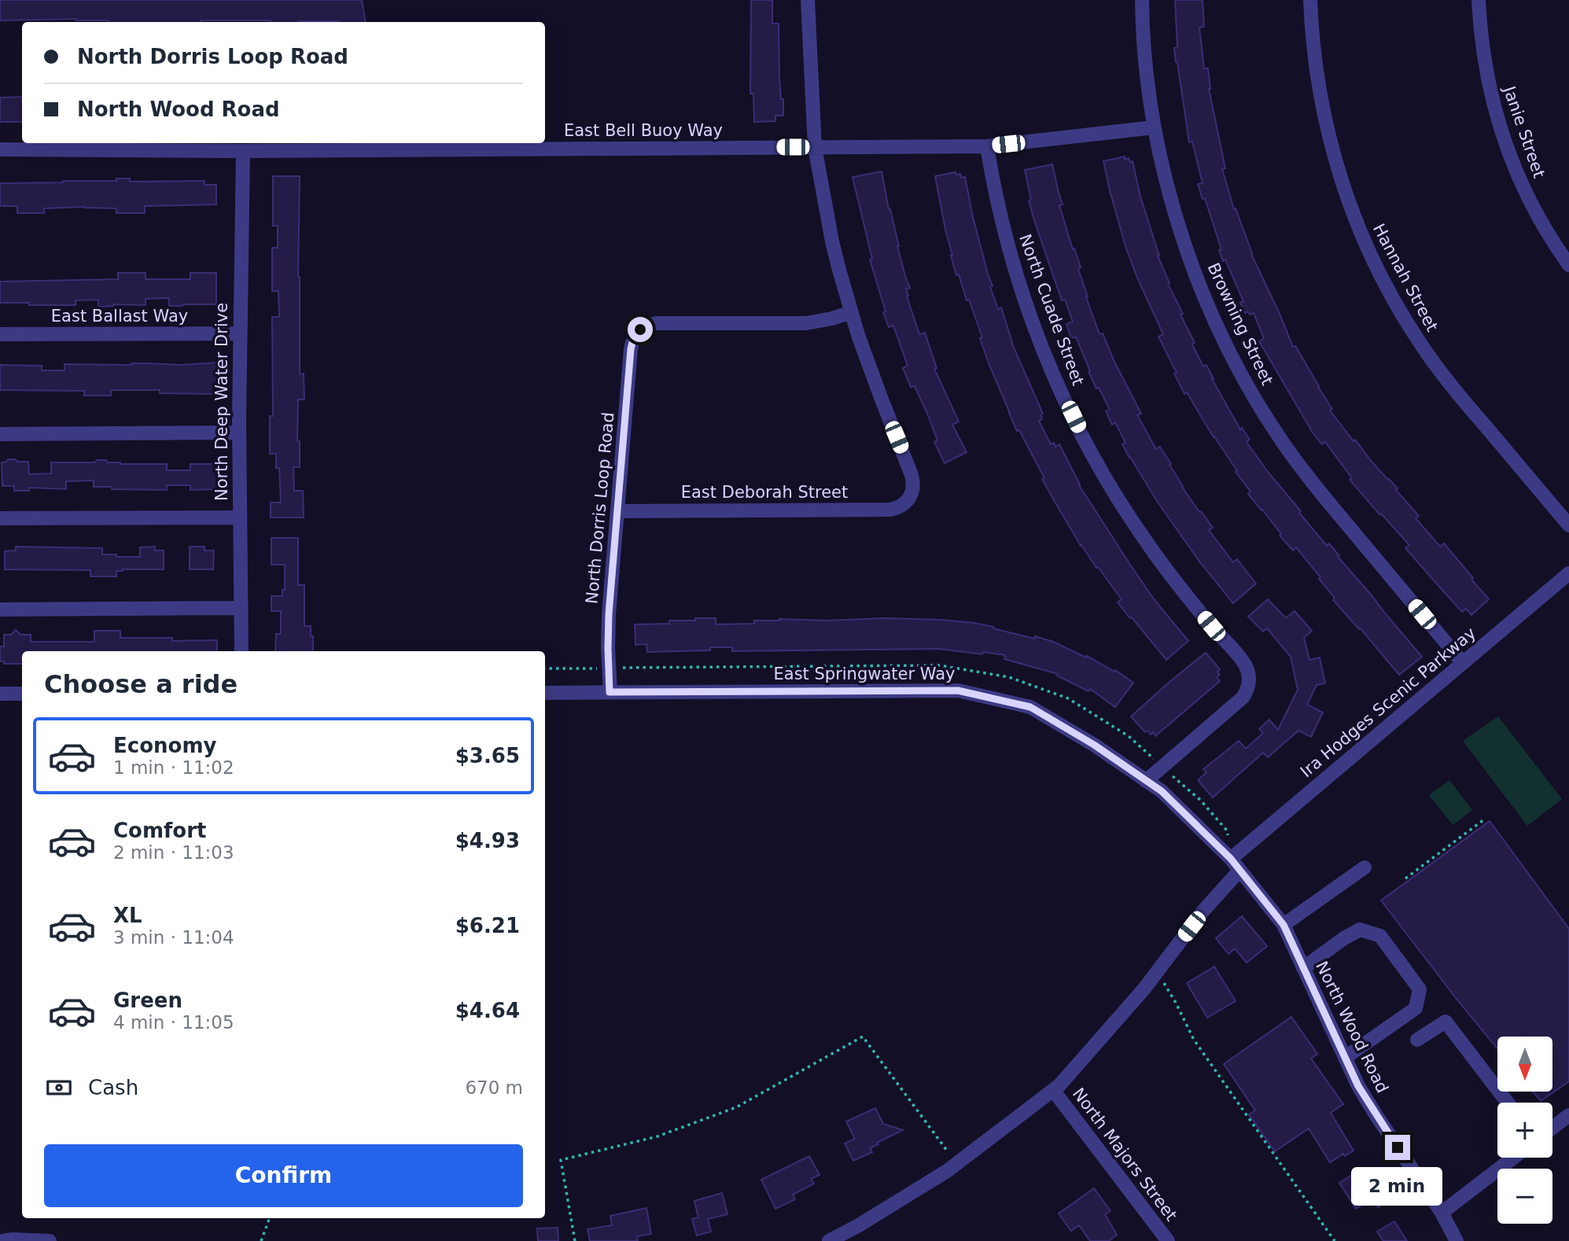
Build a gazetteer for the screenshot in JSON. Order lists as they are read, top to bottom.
{
  "streets": {
    "street": [
      "East Bell Buoy Way",
      "Janie Street",
      "Hannah Street",
      "North Cuade Street",
      "East Ballast Way",
      "Browning Street",
      "North Deep Water Drive",
      "East Deborah Street",
      "North Dorris Loop Road",
      "East Springwater Way",
      "Ira Hodges Scenic Parkway",
      "North Wood Road",
      "North Majors Street"
    ]
  },
  "crossings": [
    ["East Bell Buoy Way", "North Cuade Street"],
    ["East Bell Buoy Way", "Browning Street"],
    ["East Bell Buoy Way", "North Deep Water Drive"],
    ["North Cuade Street", "East Springwater Way"],
    ["East Ballast Way", "North Deep Water Drive"],
    ["Browning Street", "Ira Hodges Scenic Parkway"],
    ["East Deborah Street", "North Dorris Loop Road"],
    ["North Dorris Loop Road", "East Springwater Way"],
    ["East Springwater Way", "Ira Hodges Scenic Parkway"],
    ["East Springwater Way", "North Wood Road"],
    ["Ira Hodges Scenic Parkway", "North Wood Road"]
  ],
  "north": "bottom",
  "page": {
    "banner": ["North Dorris Loop Road", "North Wood Road"],
    "heading": "Choose a ride",
    "list": [
      {
        "name": "Economy",
        "note": "1 min · 11:02",
        "value": "$3.65"
      },
      {
        "name": "Comfort",
        "note": "2 min · 11:03",
        "value": "$4.93"
      },
      {
        "name": "XL",
        "note": "3 min · 11:04",
        "value": "$6.21"
      },
      {
        "name": "Green",
        "note": "4 min · 11:05",
        "value": "$4.64"
      }
    ],
    "map_buttons": ["+", "−"],
    "pay": ["Cash", "670 m"],
    "buttons": "Confirm",
    "bubble": "2 min"
  }
}
